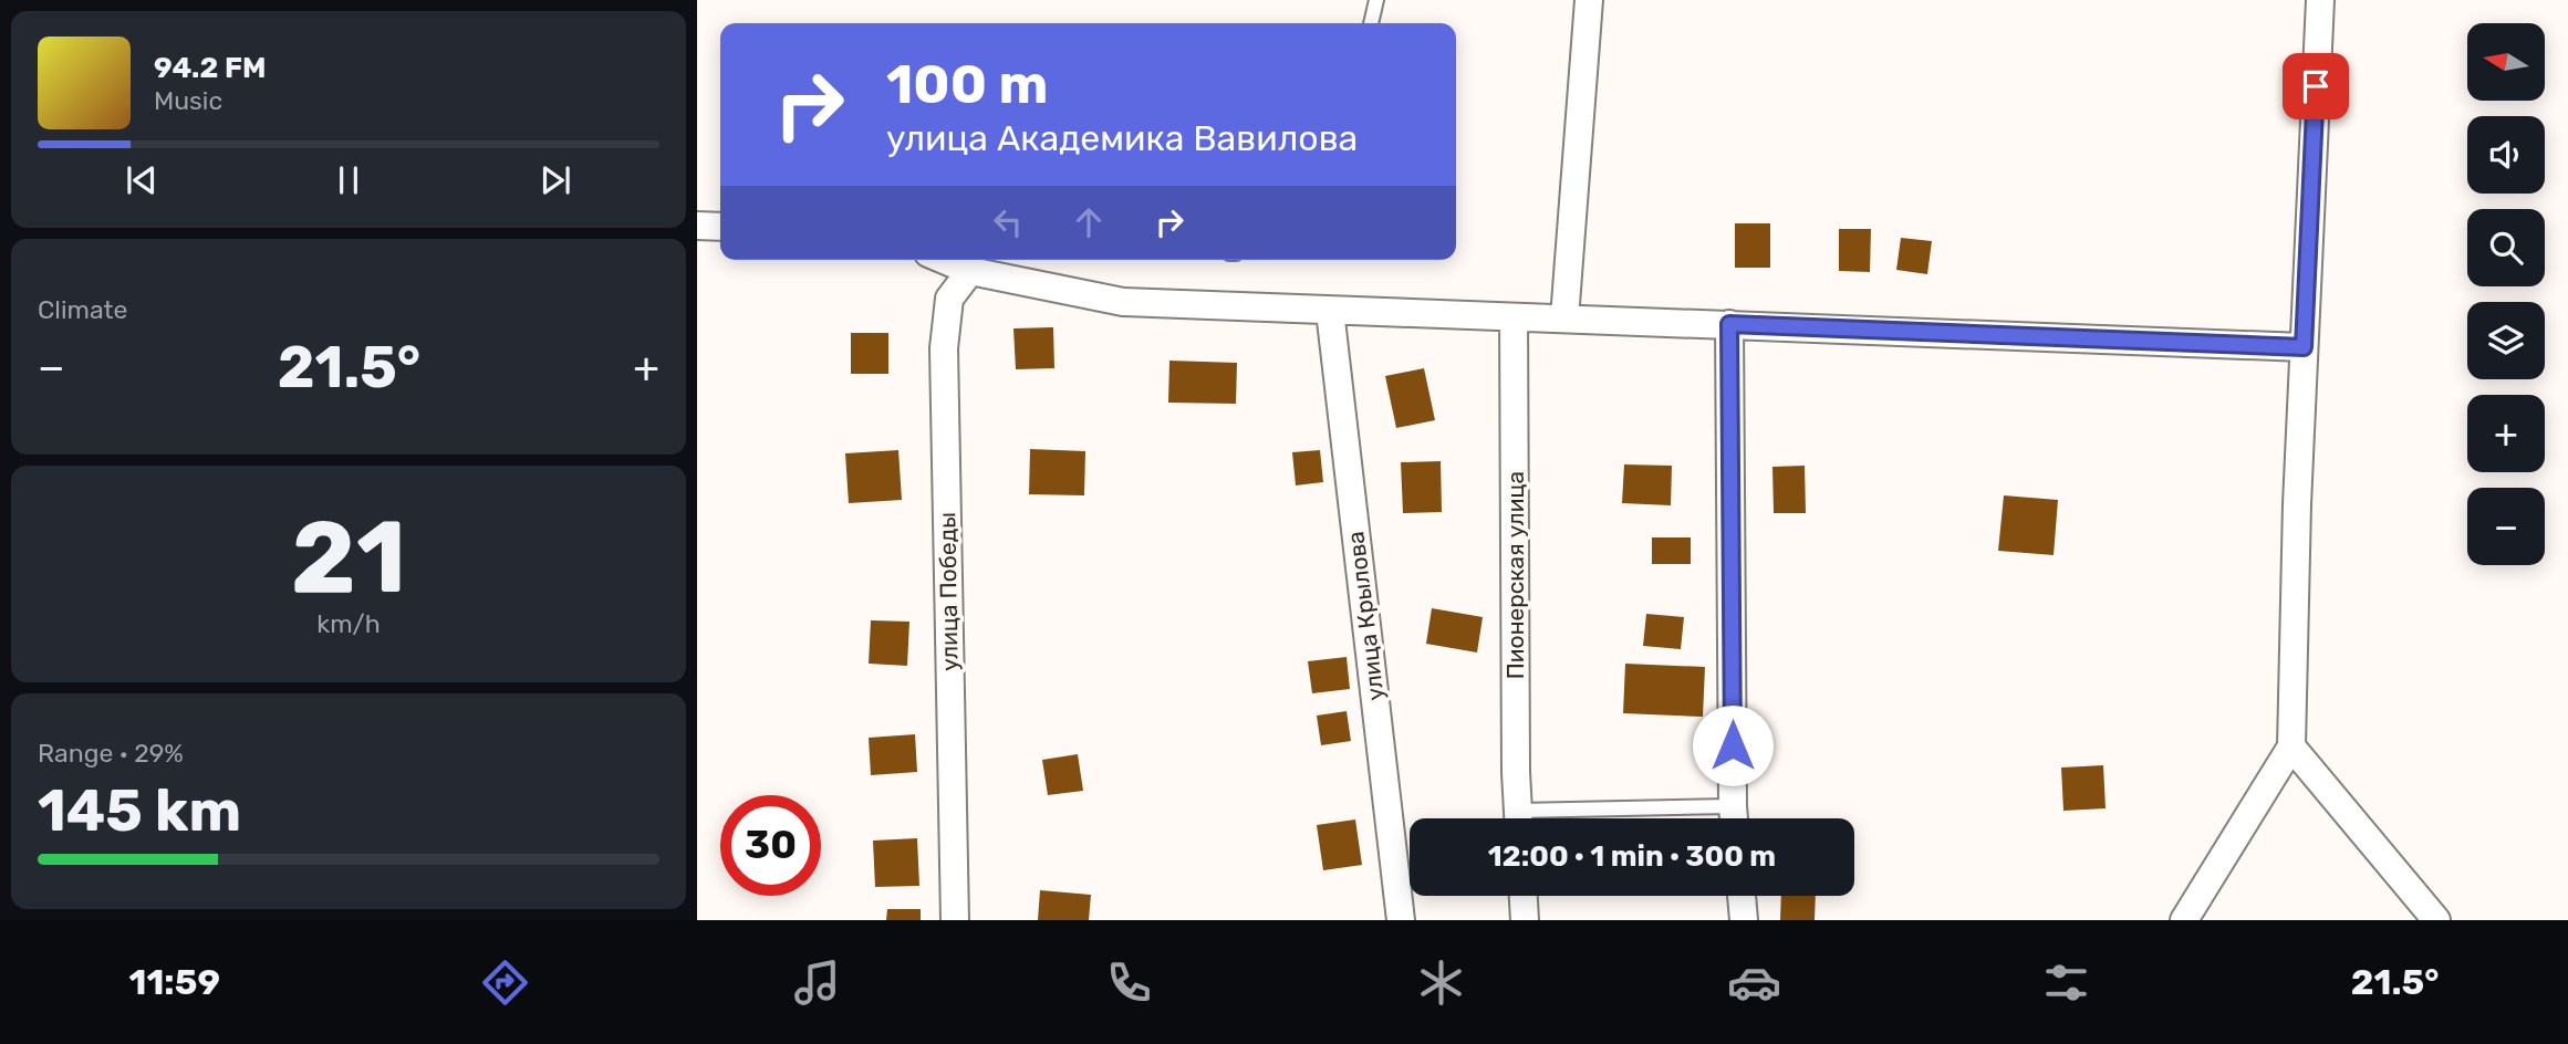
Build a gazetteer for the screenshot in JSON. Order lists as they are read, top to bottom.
{
  "streets": {
    "street": ["Пионерская улица", "улица Победы", "улица Крылова"]
  },
  "north": "left",
  "page": {
    "map_buttons": ["+", "−"],
    "turn": ["100 m", "улица Академика Вавилова"],
    "song": ["94.2 FM", "Music"],
    "tile": [
      "Climate",
      ["21", "km/h"],
      ["Range · 29%", "145 km"]
    ],
    "heat": ["−", "21.5°", "+"],
    "limit": "30",
    "trip": "12:00 · 1 min · 300 m",
    "tabs": ["11:59", "21.5°"]
  }
}
